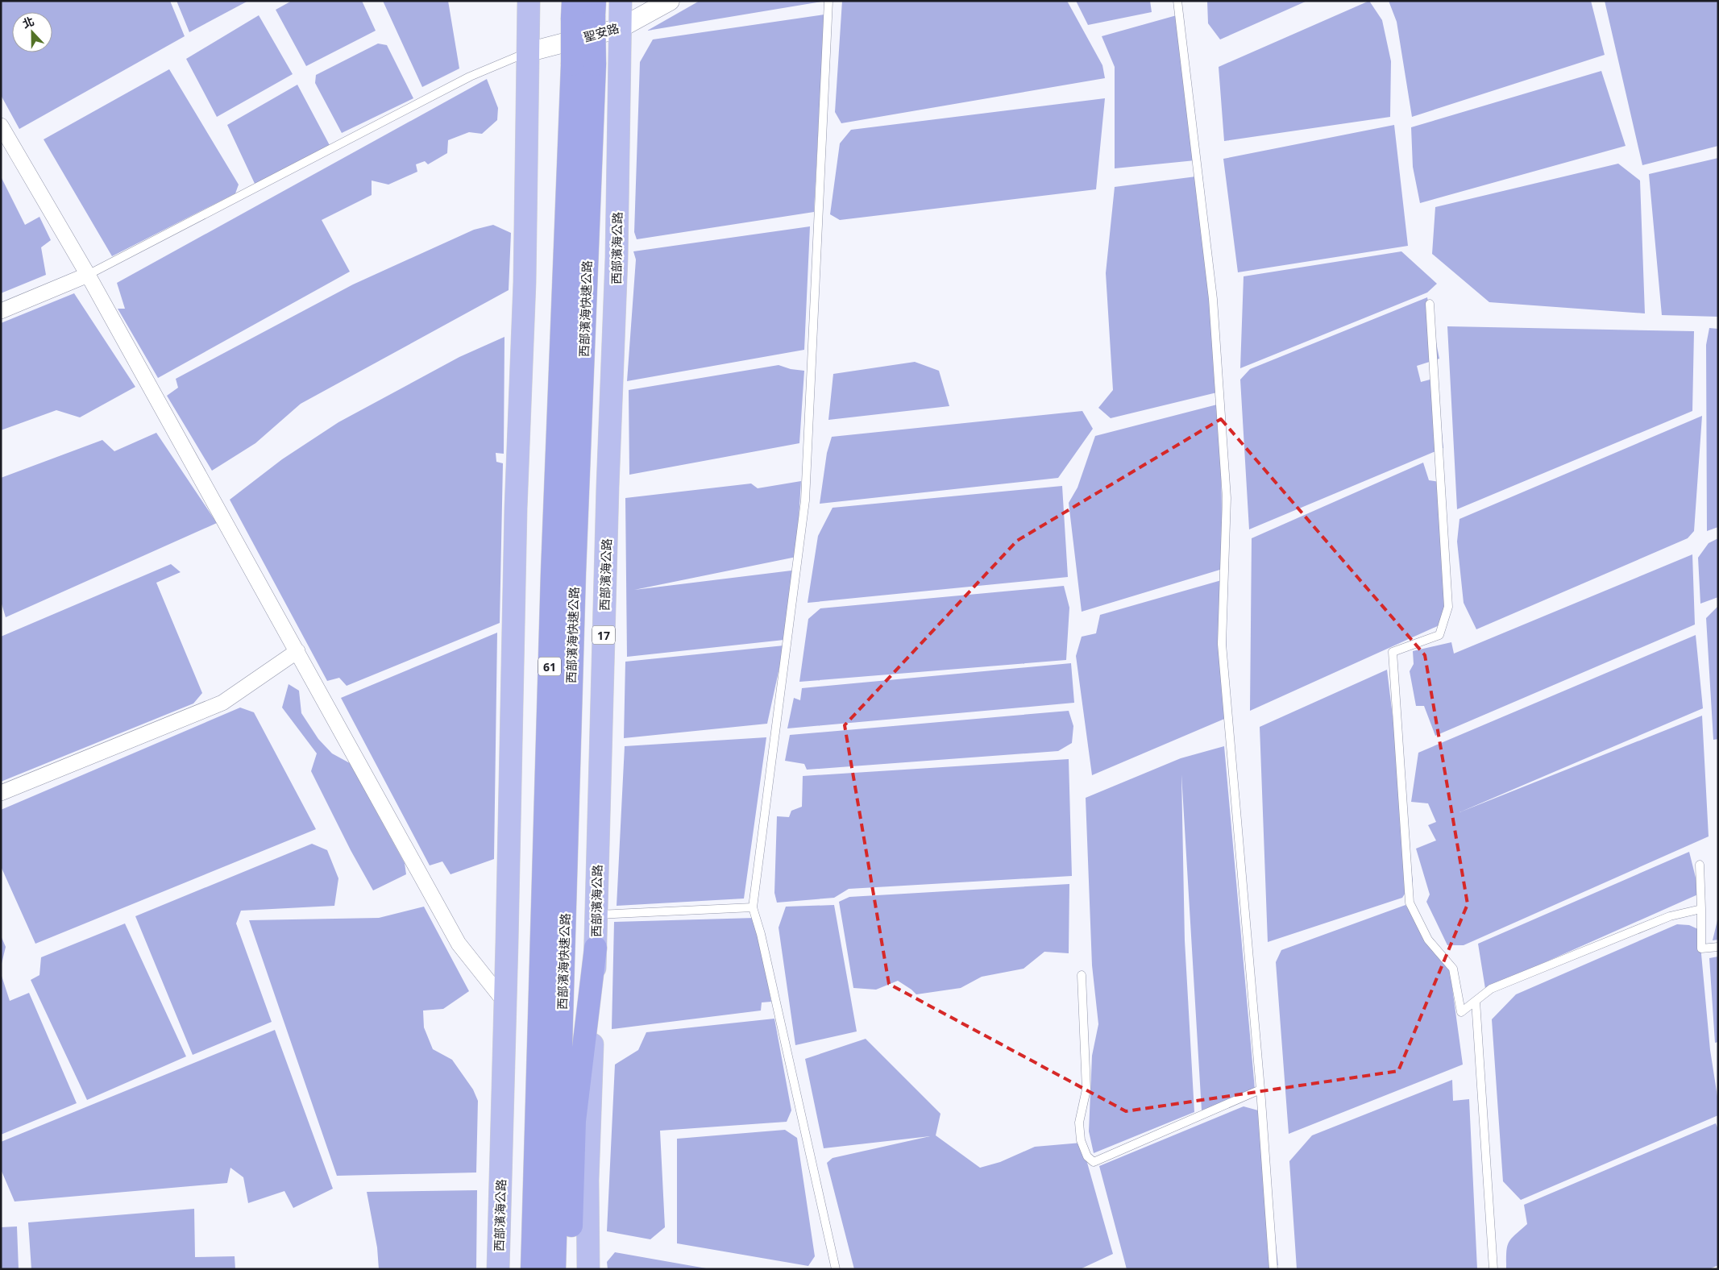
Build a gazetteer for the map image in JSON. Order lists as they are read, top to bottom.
{
  "streets": {
    "highway": ["西部濱海快速公路", "61"],
    "main road": ["西部濱海公路", "17"],
    "street": ["聖安路"]
  },
  "crossings": [
    ["聖安路", "西部濱海公路"]
  ],
  "north": "top"
}
